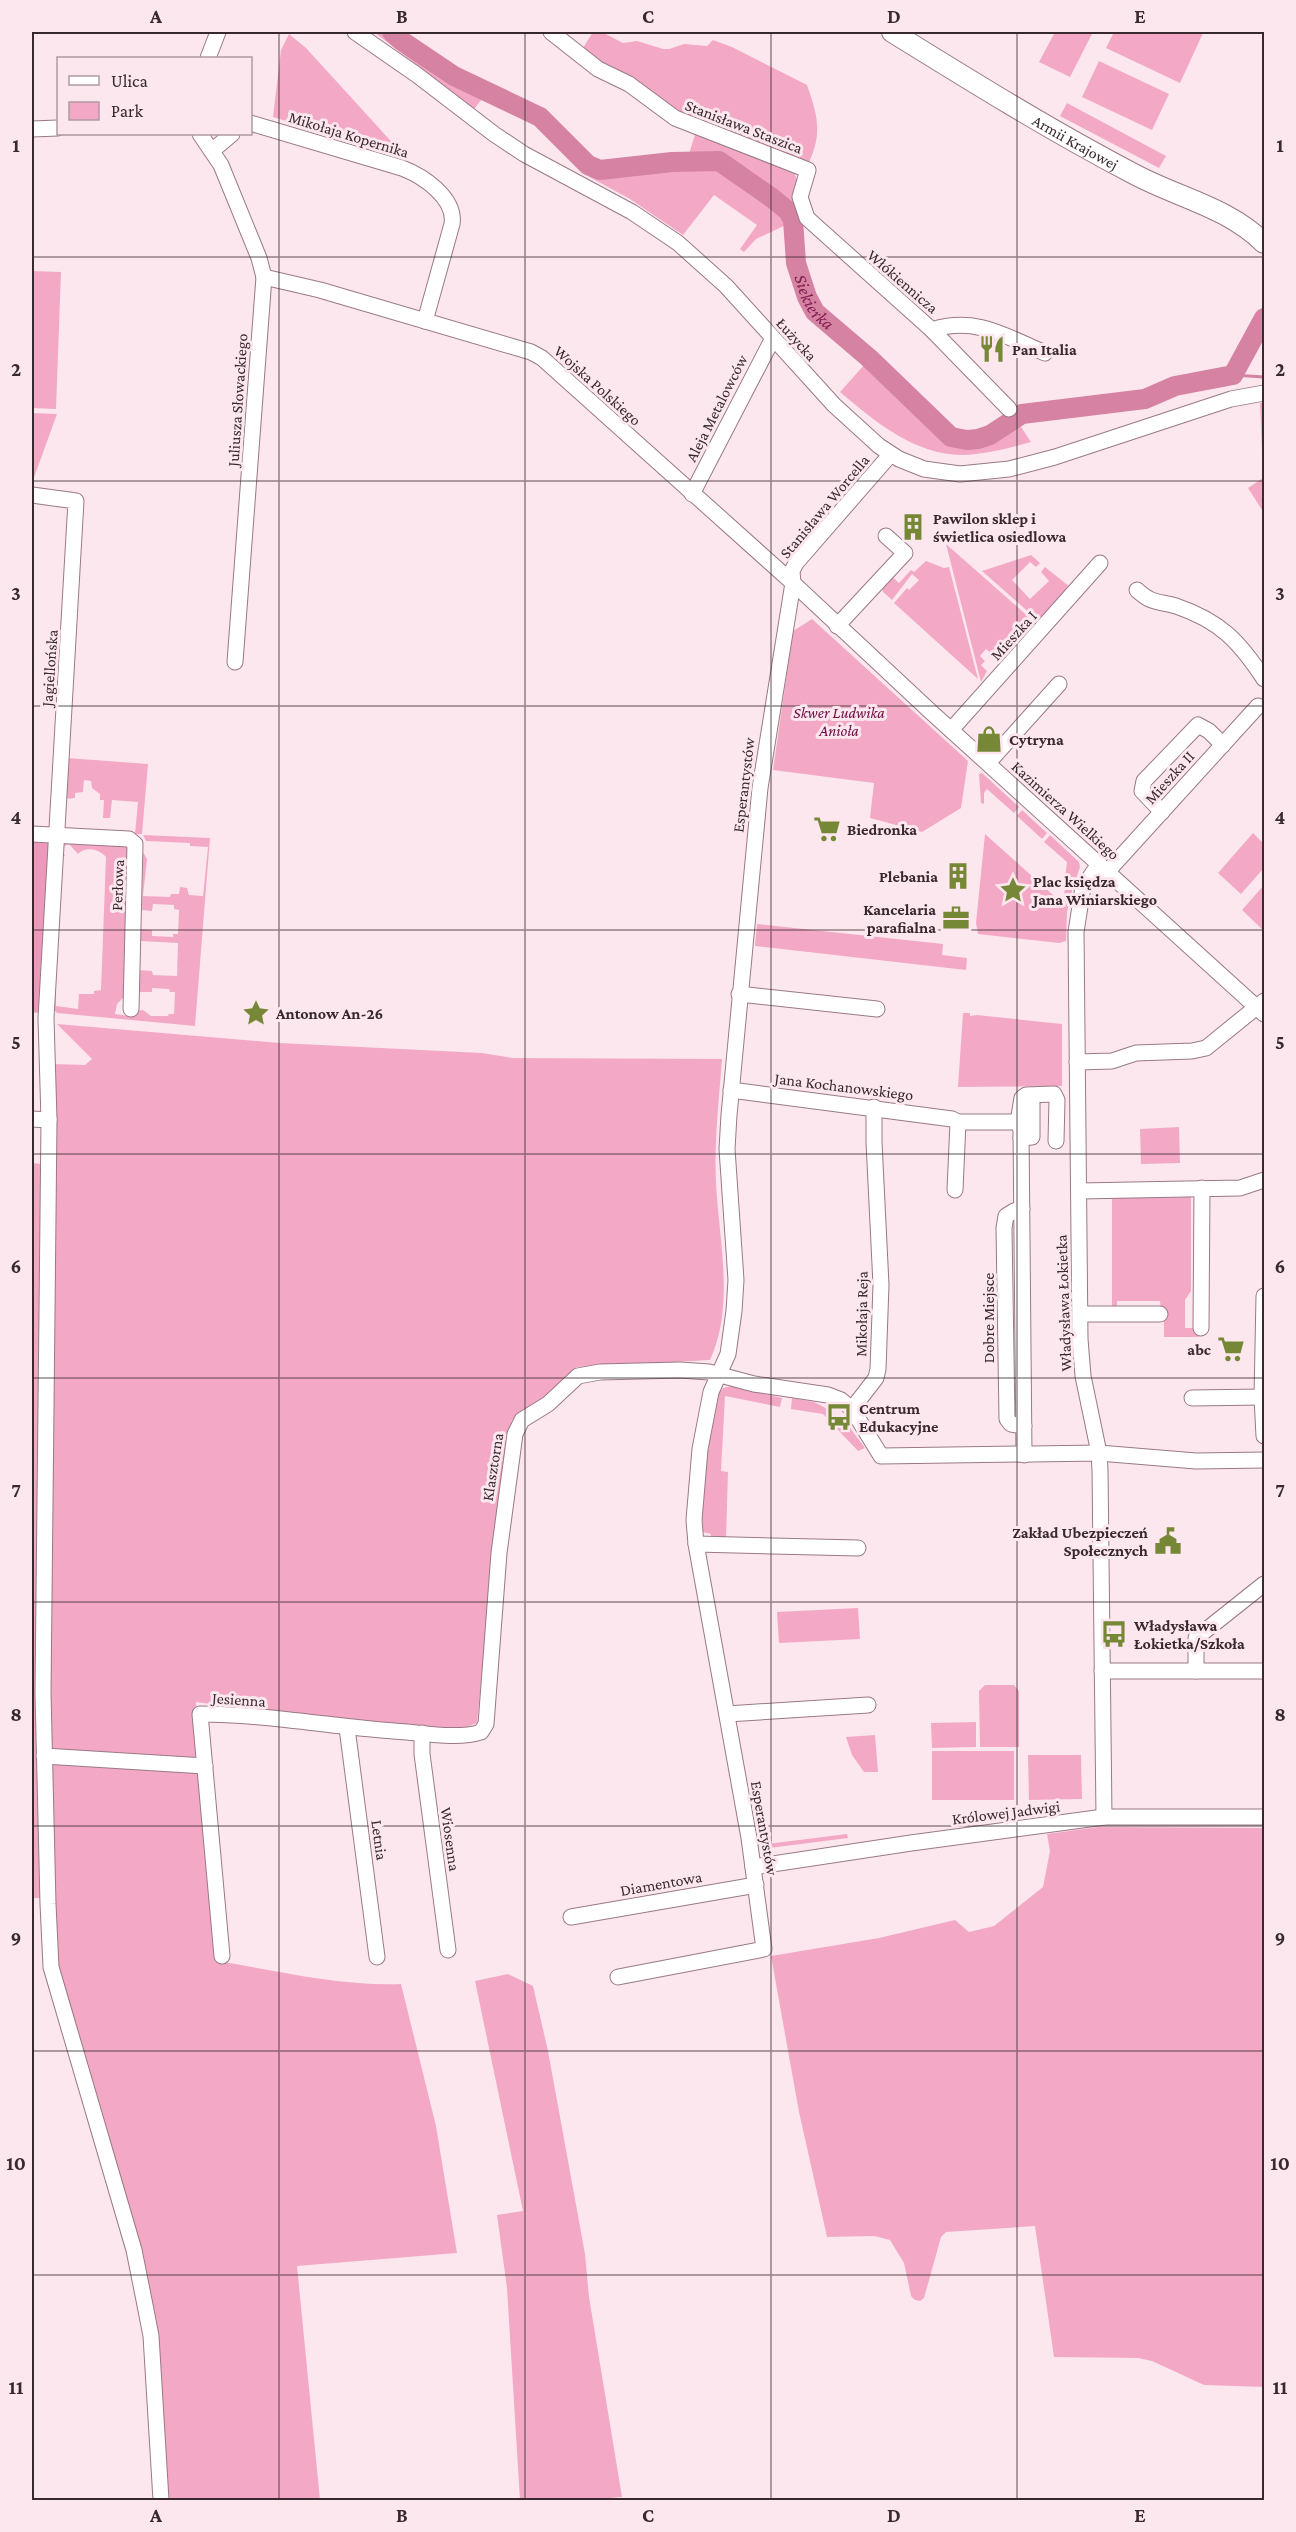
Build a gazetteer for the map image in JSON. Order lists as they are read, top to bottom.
{
  "streets": {
    "main road": ["Armii Krajowej"],
    "street": [
      "Stanisława Staszica",
      "Mikołaja Kopernika",
      "Włókiennicza",
      "Łużycka",
      "Wojska Polskiego",
      "Juliusza Słowackiego",
      "Aleja Metalowców",
      "Stanisława Worcella",
      "Mieszka I",
      "Jagiellońska",
      "Mieszka II",
      "Esperantystów",
      "Kazimierza Wielkiego",
      "Perłowa",
      "Jana Kochanowskiego",
      "Władysława Łokietka",
      "Mikołaja Reja",
      "Dobre Miejsce",
      "Klasztorna",
      "Jesienna",
      "Królowej Jadwigi",
      "Wiosenna",
      "Letnia",
      "Diamentowa"
    ]
  },
  "crossings": [
    ["Stanisława Staszica", "Włókiennicza"],
    ["Mikołaja Kopernika", "Wojska Polskiego"],
    ["Łużycka", "Aleja Metalowców"],
    ["Łużycka", "Stanisława Worcella"],
    ["Wojska Polskiego", "Juliusza Słowackiego"],
    ["Wojska Polskiego", "Aleja Metalowców"],
    ["Wojska Polskiego", "Stanisława Worcella"],
    ["Wojska Polskiego", "Esperantystów"],
    ["Wojska Polskiego", "Kazimierza Wielkiego"],
    ["Stanisława Worcella", "Esperantystów"],
    ["Stanisława Worcella", "Kazimierza Wielkiego"],
    ["Mieszka I", "Kazimierza Wielkiego"],
    ["Jagiellońska", "Perłowa"],
    ["Mieszka II", "Kazimierza Wielkiego"],
    ["Mieszka II", "Władysława Łokietka"],
    ["Esperantystów", "Kazimierza Wielkiego"],
    ["Esperantystów", "Jana Kochanowskiego"],
    ["Esperantystów", "Klasztorna"],
    ["Esperantystów", "Królowej Jadwigi"],
    ["Esperantystów", "Diamentowa"],
    ["Kazimierza Wielkiego", "Władysława Łokietka"],
    ["Jana Kochanowskiego", "Mikołaja Reja"],
    ["Władysława Łokietka", "Królowej Jadwigi"],
    ["Klasztorna", "Jesienna"],
    ["Jesienna", "Wiosenna"],
    ["Jesienna", "Letnia"]
  ],
  "water": ["Siekierka"],
  "parks": ["Skwer Ludwika Anioła"],
  "places": {
    "restaurant": ["Pan Italia"],
    "building": ["Pawilon sklep i świetlica osiedlowa", "Plebania"],
    "shop": ["Cytryna"],
    "supermarket": ["Biedronka", "abc"],
    "place": ["Plac księdza Jana Winiarskiego", "Antonow An-26"],
    "office": ["Kancelaria parafialna"],
    "bus stop": ["Centrum Edukacyjne", "Władysława Łokietka/Szkoła"],
    "public building": ["Zakład Ubezpieczeń Społecznych"]
  },
  "legend": ["Ulica", "Park"],
  "grid": {
    "columns": [
      "A",
      "B",
      "C",
      "D",
      "E"
    ],
    "rows": [
      "1",
      "2",
      "3",
      "4",
      "5",
      "6",
      "7",
      "8",
      "9",
      "10",
      "11"
    ]
  }
}
